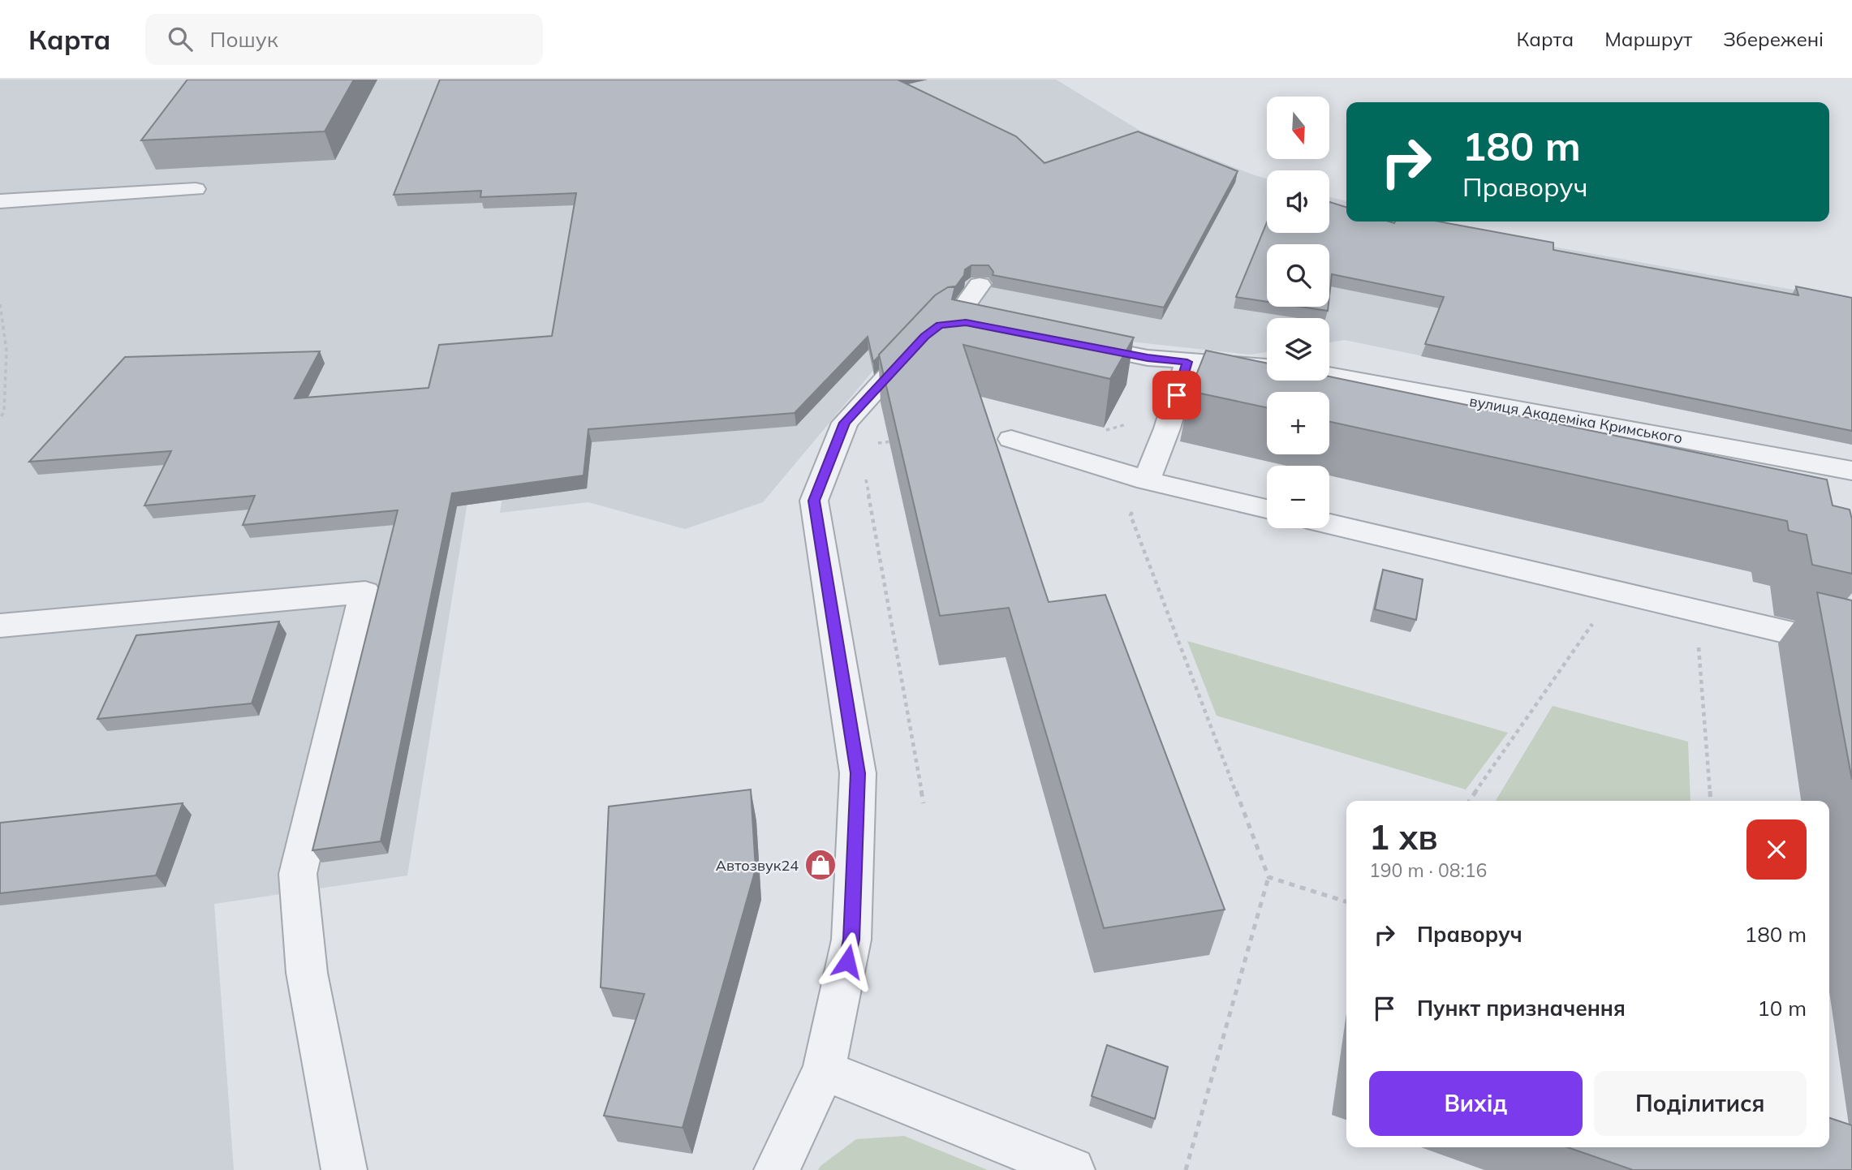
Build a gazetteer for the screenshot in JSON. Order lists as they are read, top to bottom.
{
  "streets": {
    "street": ["вулиця Академіка Кримського"]
  },
  "places": {
    "shop": ["Автозвук24"]
  },
  "north": "bottom",
  "page": {
    "header": "Карта",
    "search": "Пошук",
    "nav": ["Карта", "Маршрут", "Збережені"],
    "map_buttons": ["+", "−"],
    "turn": ["180 m", "Праворуч"],
    "heading": ["1 хв", "190 m · 08:16"],
    "list": [
      {
        "name": "Праворуч",
        "value": "180 m"
      },
      {
        "name": "Пункт призначення",
        "value": "10 m"
      }
    ],
    "buttons": ["Вихід", "Поділитися"]
  }
}
